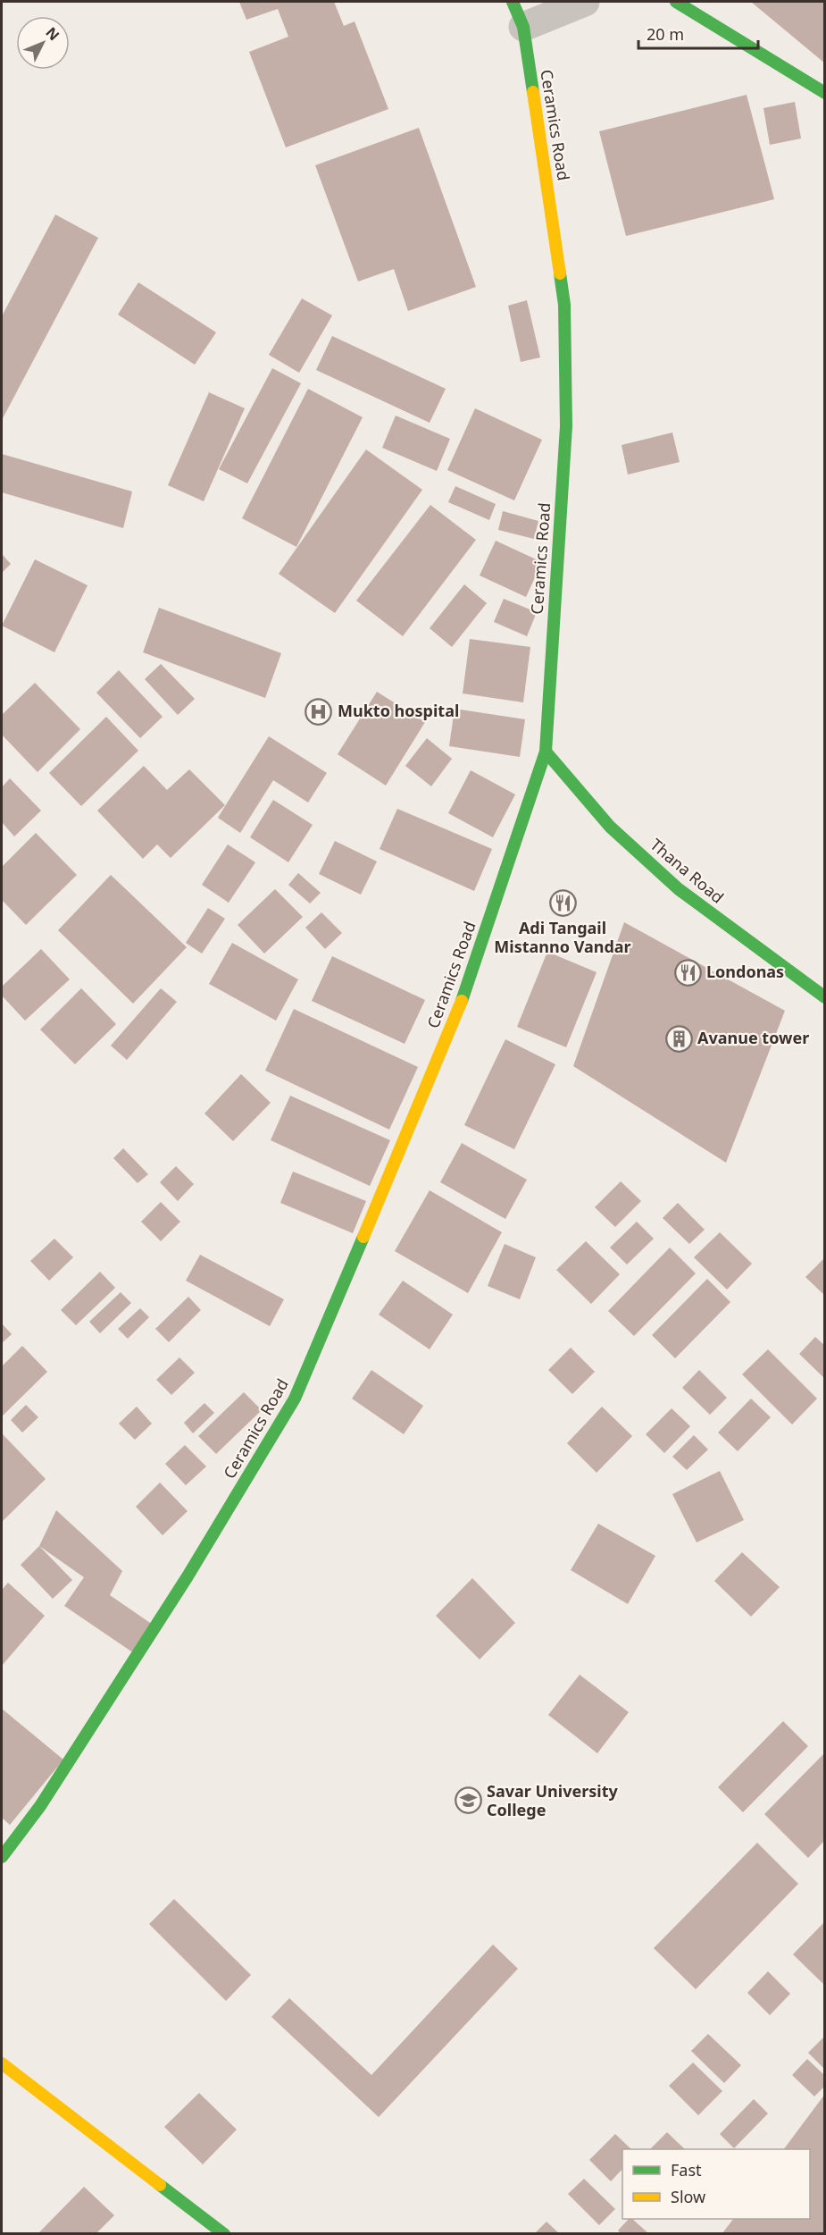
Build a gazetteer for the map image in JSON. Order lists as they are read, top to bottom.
{
  "streets": {
    "street": ["Ceramics Road", "Thana Road"]
  },
  "crossings": [
    ["Ceramics Road", "Thana Road"]
  ],
  "places": {
    "hospital": ["Mukto hospital"],
    "restaurant": ["Adi Tangail Mistanno Vandar", "Londonas"],
    "building": ["Avanue tower"],
    "school or university": ["Savar University College"]
  },
  "legend": ["Fast", "Slow"],
  "scale_bar": "20 m",
  "north": "top right"
}
